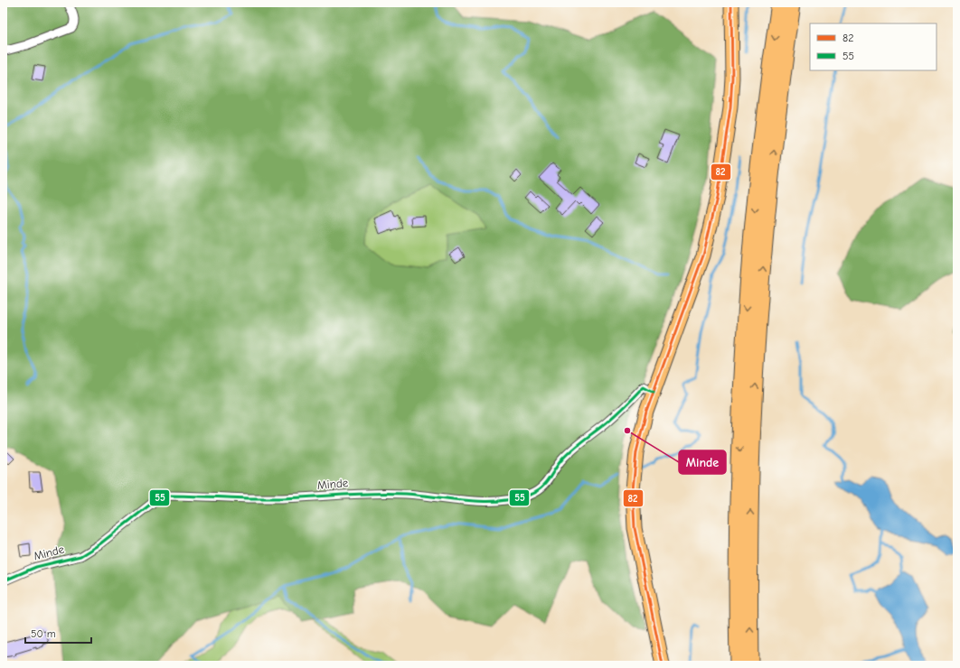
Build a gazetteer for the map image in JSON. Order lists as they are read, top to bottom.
{
  "streets": {
    "street": ["Minde"]
  },
  "places": ["Minde"],
  "lines": ["transit line 82", "transit line 55"],
  "legend": ["82", "55"],
  "scale_bar": "50 m"
}
